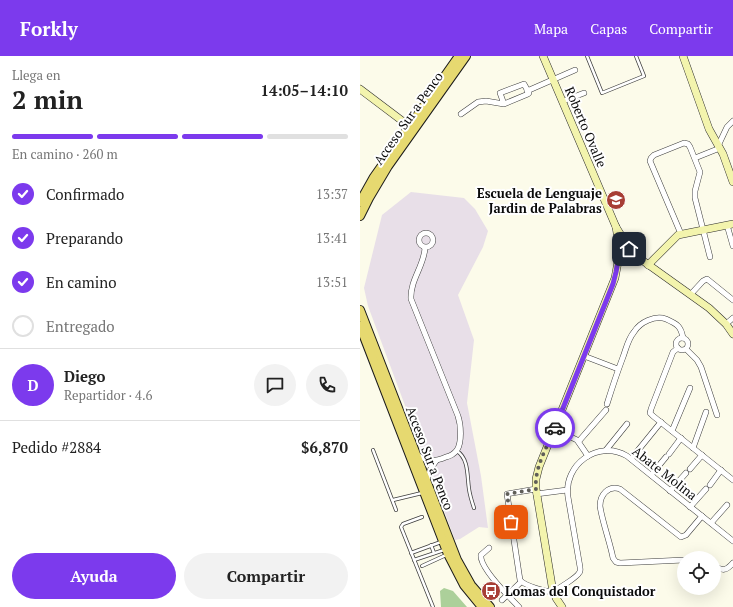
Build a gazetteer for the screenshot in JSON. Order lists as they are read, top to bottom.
{
  "streets": {
    "main road": ["Acceso Sur a Penco"],
    "street": ["Roberto Ovalle", "Abate Molina"]
  },
  "places": {
    "school or university": ["Escuela de Lenguaje Jardin de Palabras"],
    "bus stop": ["Lomas del Conquistador"]
  },
  "page": {
    "header": "Forkly",
    "nav": ["Mapa", "Capas", "Compartir"],
    "heading": ["2 min", "Llega en", "14:05–14:10"],
    "panel": [
      "Diego",
      "Repartidor · 4.6",
      "Pedido #2884",
      "$6,870"
    ],
    "bar": "En camino · 260 m",
    "list": [
      ["Confirmado", "13:37"],
      ["Preparando", "13:41"],
      ["En camino", "13:51"],
      "Entregado"
    ],
    "round": "D",
    "buttons": ["Ayuda", "Compartir"]
  }
}
